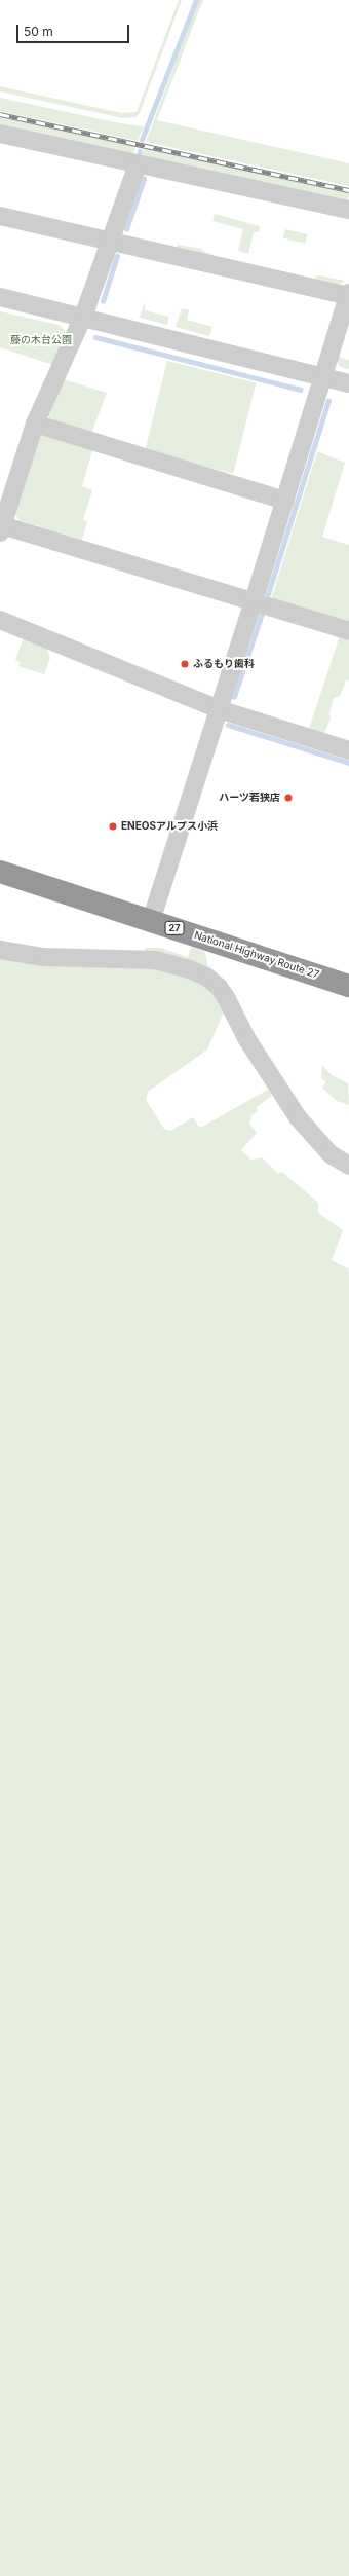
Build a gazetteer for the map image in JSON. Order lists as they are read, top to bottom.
{
  "streets": {
    "highway": ["27", "National Highway Route 27"]
  },
  "parks": ["藤の木台公園"],
  "places": ["ふるもり歯科", "ハーツ若狭店", "ENEOSアルプス小浜"],
  "scale_bar": "50 m"
}
